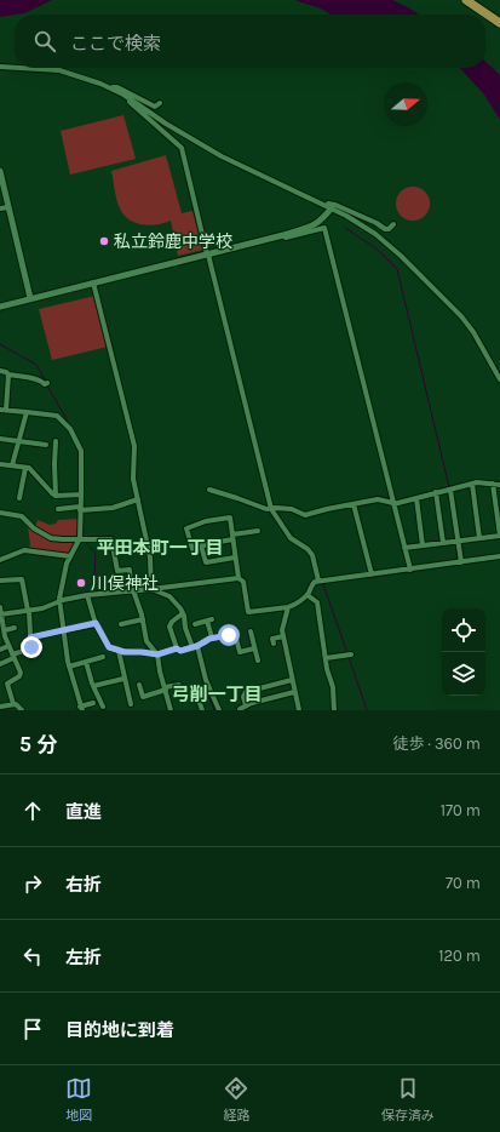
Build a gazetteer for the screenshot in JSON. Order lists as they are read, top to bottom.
{
  "districts": ["平田本町一丁目", "弓削一丁目"],
  "places": ["私立鈴鹿中学校", "川俣神社"],
  "north": "right",
  "page": {
    "search": "ここで検索",
    "heading": ["5 分", "徒歩 · 360 m"],
    "list": [
      ["直進", "170 m"],
      ["右折", "70 m"],
      ["左折", "120 m"],
      "目的地に到着"
    ],
    "nav": ["地図", "経路", "保存済み"]
  }
}
